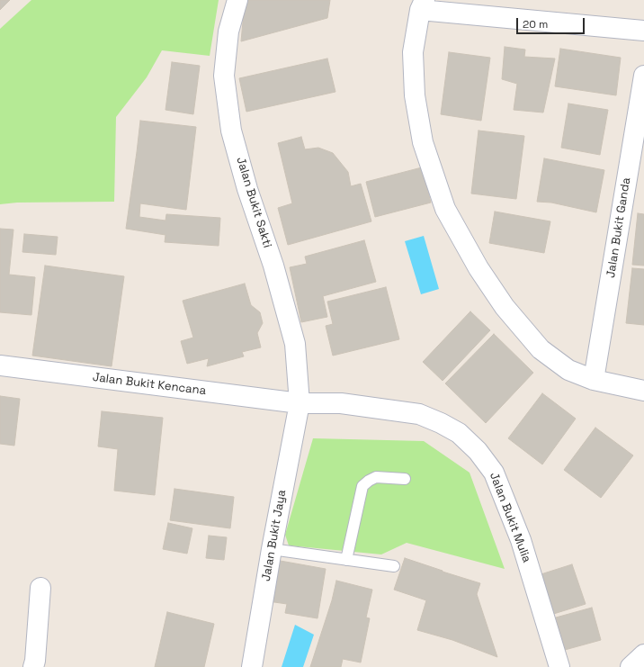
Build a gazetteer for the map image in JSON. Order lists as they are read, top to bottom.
{
  "streets": {
    "street": [
      "Jalan Bukit Sakti",
      "Jalan Bukit Ganda",
      "Jalan Bukit Kencana",
      "Jalan Bukit Mulia",
      "Jalan Bukit Jaya"
    ]
  },
  "crossings": [
    ["Jalan Bukit Sakti", "Jalan Bukit Kencana"],
    ["Jalan Bukit Sakti", "Jalan Bukit Mulia"],
    ["Jalan Bukit Sakti", "Jalan Bukit Jaya"],
    ["Jalan Bukit Kencana", "Jalan Bukit Mulia"],
    ["Jalan Bukit Kencana", "Jalan Bukit Jaya"],
    ["Jalan Bukit Mulia", "Jalan Bukit Jaya"]
  ],
  "scale_bar": "20 m"
}
